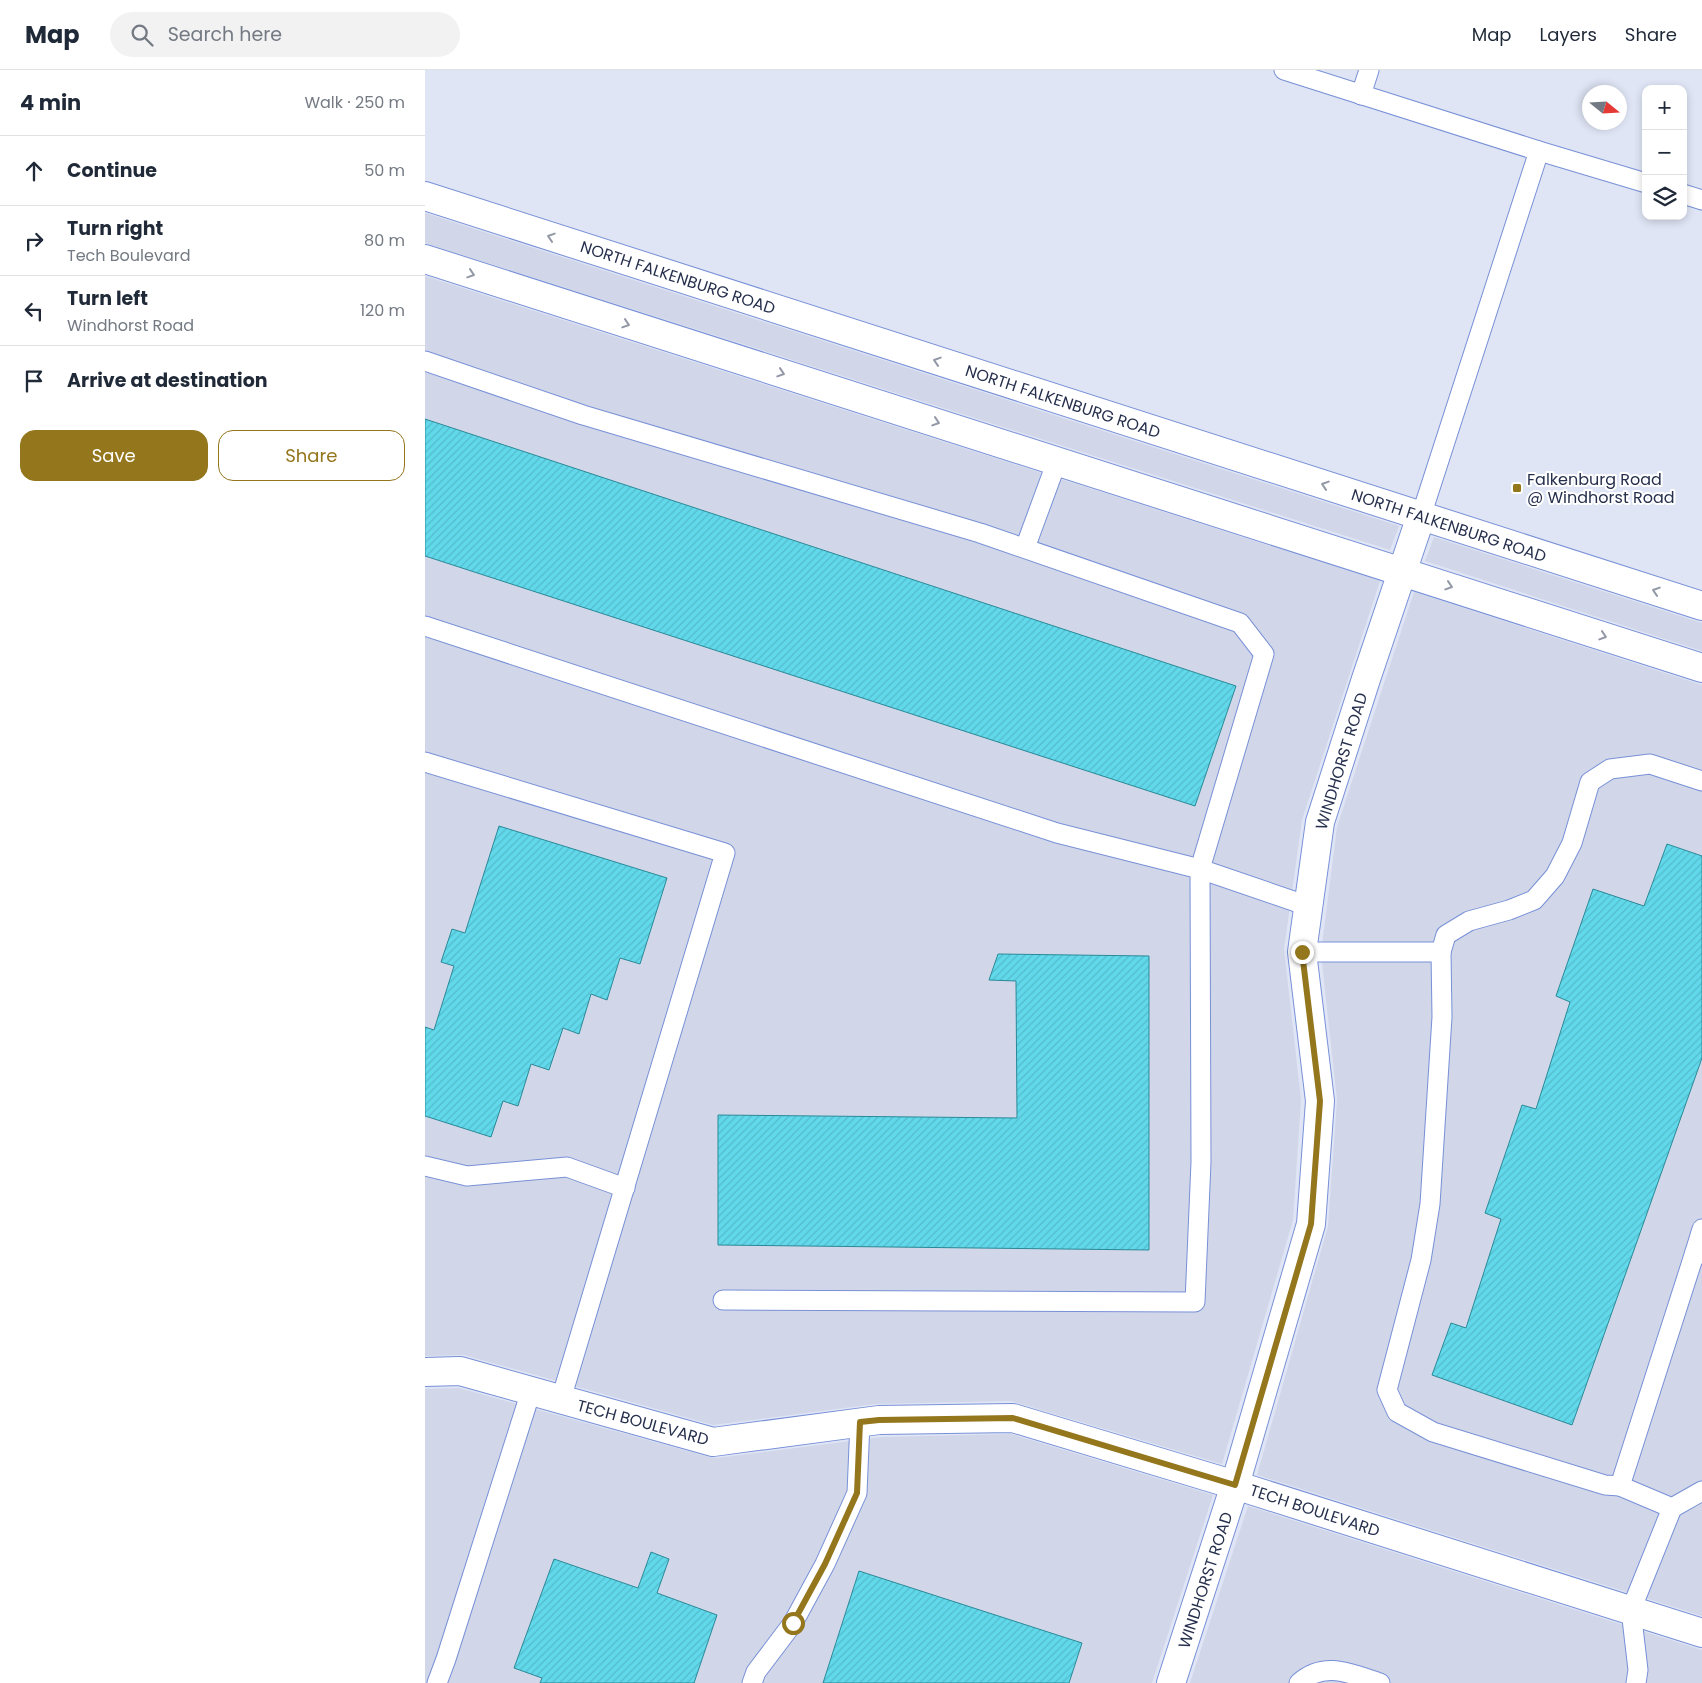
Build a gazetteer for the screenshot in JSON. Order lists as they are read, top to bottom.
{
  "streets": {
    "street": ["NORTH FALKENBURG ROAD", "WINDHORST ROAD", "TECH BOULEVARD"]
  },
  "crossings": [
    ["NORTH FALKENBURG ROAD", "WINDHORST ROAD"],
    ["WINDHORST ROAD", "TECH BOULEVARD"]
  ],
  "places": {
    "transit": ["Falkenburg Road @ Windhorst Road"]
  },
  "north": "right",
  "page": {
    "header": "Map",
    "search": "Search here",
    "nav": ["Map", "Layers", "Share"],
    "heading": ["4 min", "Walk · 250 m"],
    "map_buttons": ["+", "−"],
    "list": [
      ["Continue", "50 m"],
      ["Turn right", "Tech Boulevard", "80 m"],
      ["Turn left", "Windhorst Road", "120 m"],
      "Arrive at destination"
    ],
    "buttons": ["Save", "Share"]
  }
}
